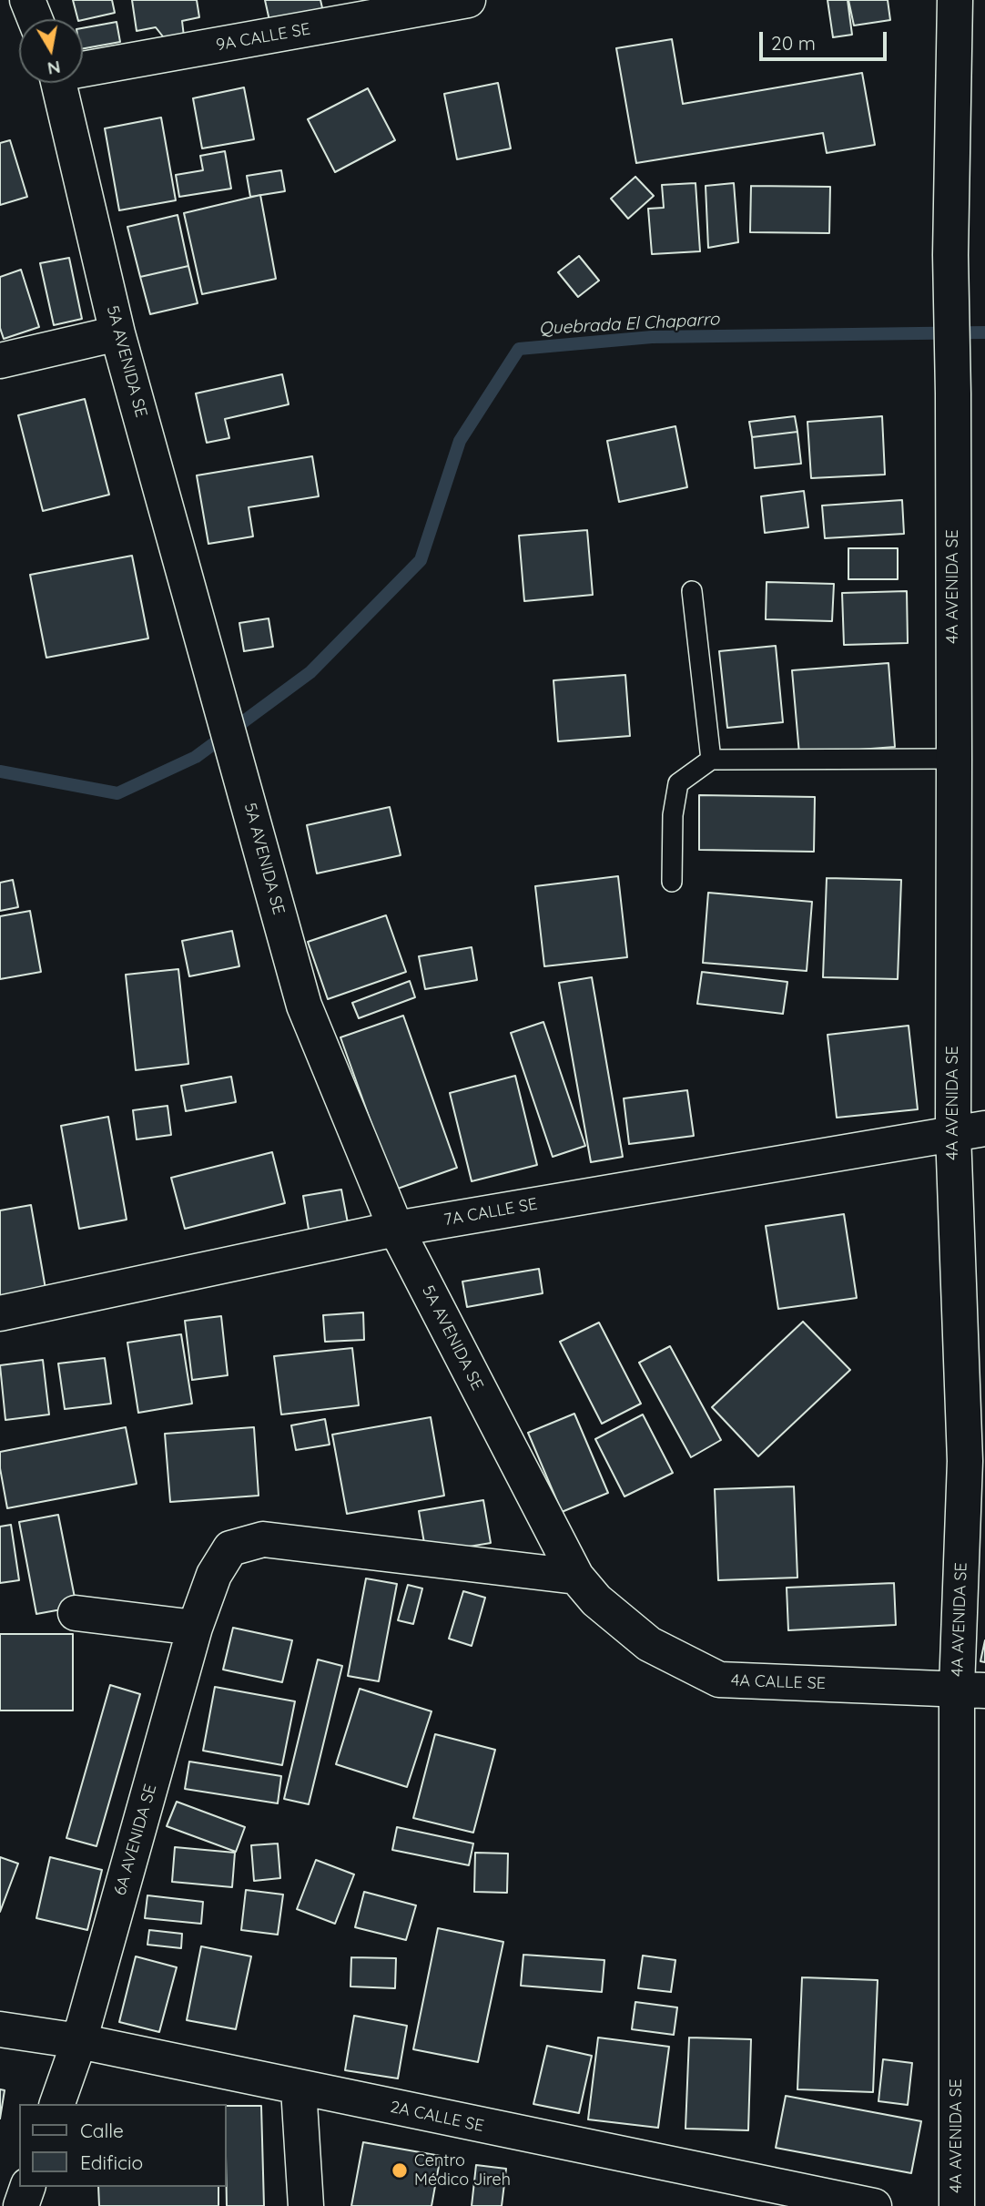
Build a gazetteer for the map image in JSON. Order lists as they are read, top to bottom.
{
  "streets": {
    "street": [
      "9A CALLE SE",
      "5A AVENIDA SE",
      "4A AVENIDA SE",
      "7A CALLE SE",
      "4A CALLE SE",
      "6A AVENIDA SE",
      "2A CALLE SE"
    ]
  },
  "crossings": [
    ["5A AVENIDA SE", "7A CALLE SE"],
    ["5A AVENIDA SE", "4A CALLE SE"],
    ["5A AVENIDA SE", "6A AVENIDA SE"],
    ["4A AVENIDA SE", "7A CALLE SE"],
    ["4A AVENIDA SE", "4A CALLE SE"],
    ["4A CALLE SE", "6A AVENIDA SE"],
    ["6A AVENIDA SE", "2A CALLE SE"]
  ],
  "water": ["Quebrada El Chaparro"],
  "places": ["Centro Médico Jireh"],
  "legend": ["Calle", "Edificio"],
  "scale_bar": "20 m",
  "north": "bottom"
}
